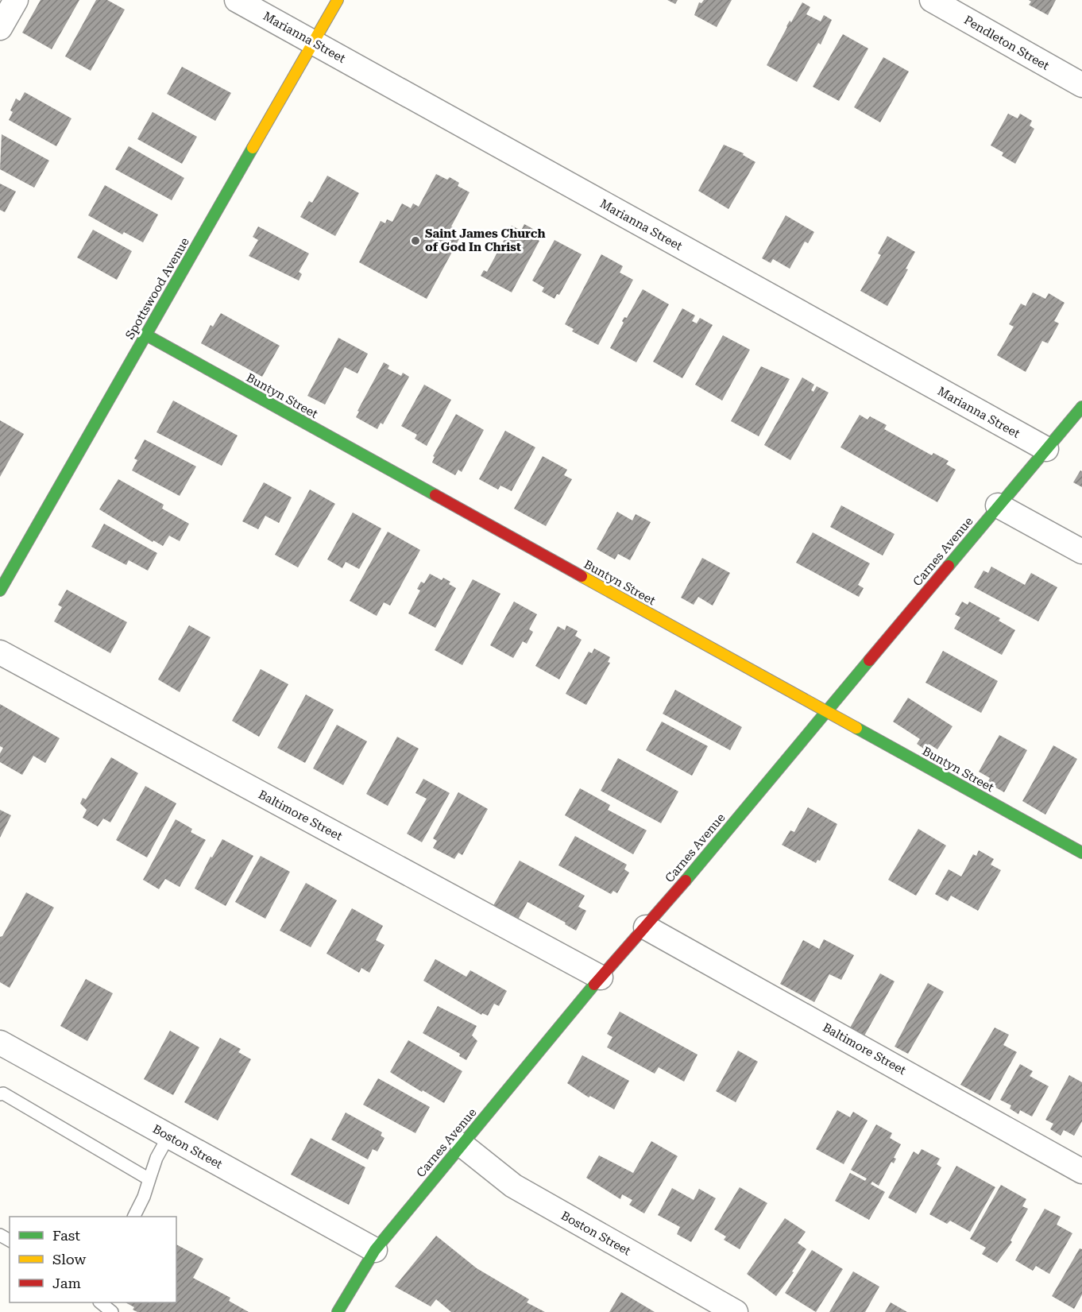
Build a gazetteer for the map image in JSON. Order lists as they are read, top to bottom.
{
  "streets": {
    "street": [
      "Marianna Street",
      "Pendleton Street",
      "Spottswood Avenue",
      "Buntyn Street",
      "Carnes Avenue",
      "Baltimore Street",
      "Boston Street"
    ]
  },
  "crossings": [
    ["Marianna Street", "Spottswood Avenue"],
    ["Marianna Street", "Carnes Avenue"],
    ["Spottswood Avenue", "Buntyn Street"],
    ["Buntyn Street", "Carnes Avenue"],
    ["Carnes Avenue", "Baltimore Street"],
    ["Carnes Avenue", "Boston Street"]
  ],
  "places": ["Saint James Church of God In Christ"],
  "legend": ["Fast", "Slow", "Jam"]
}
